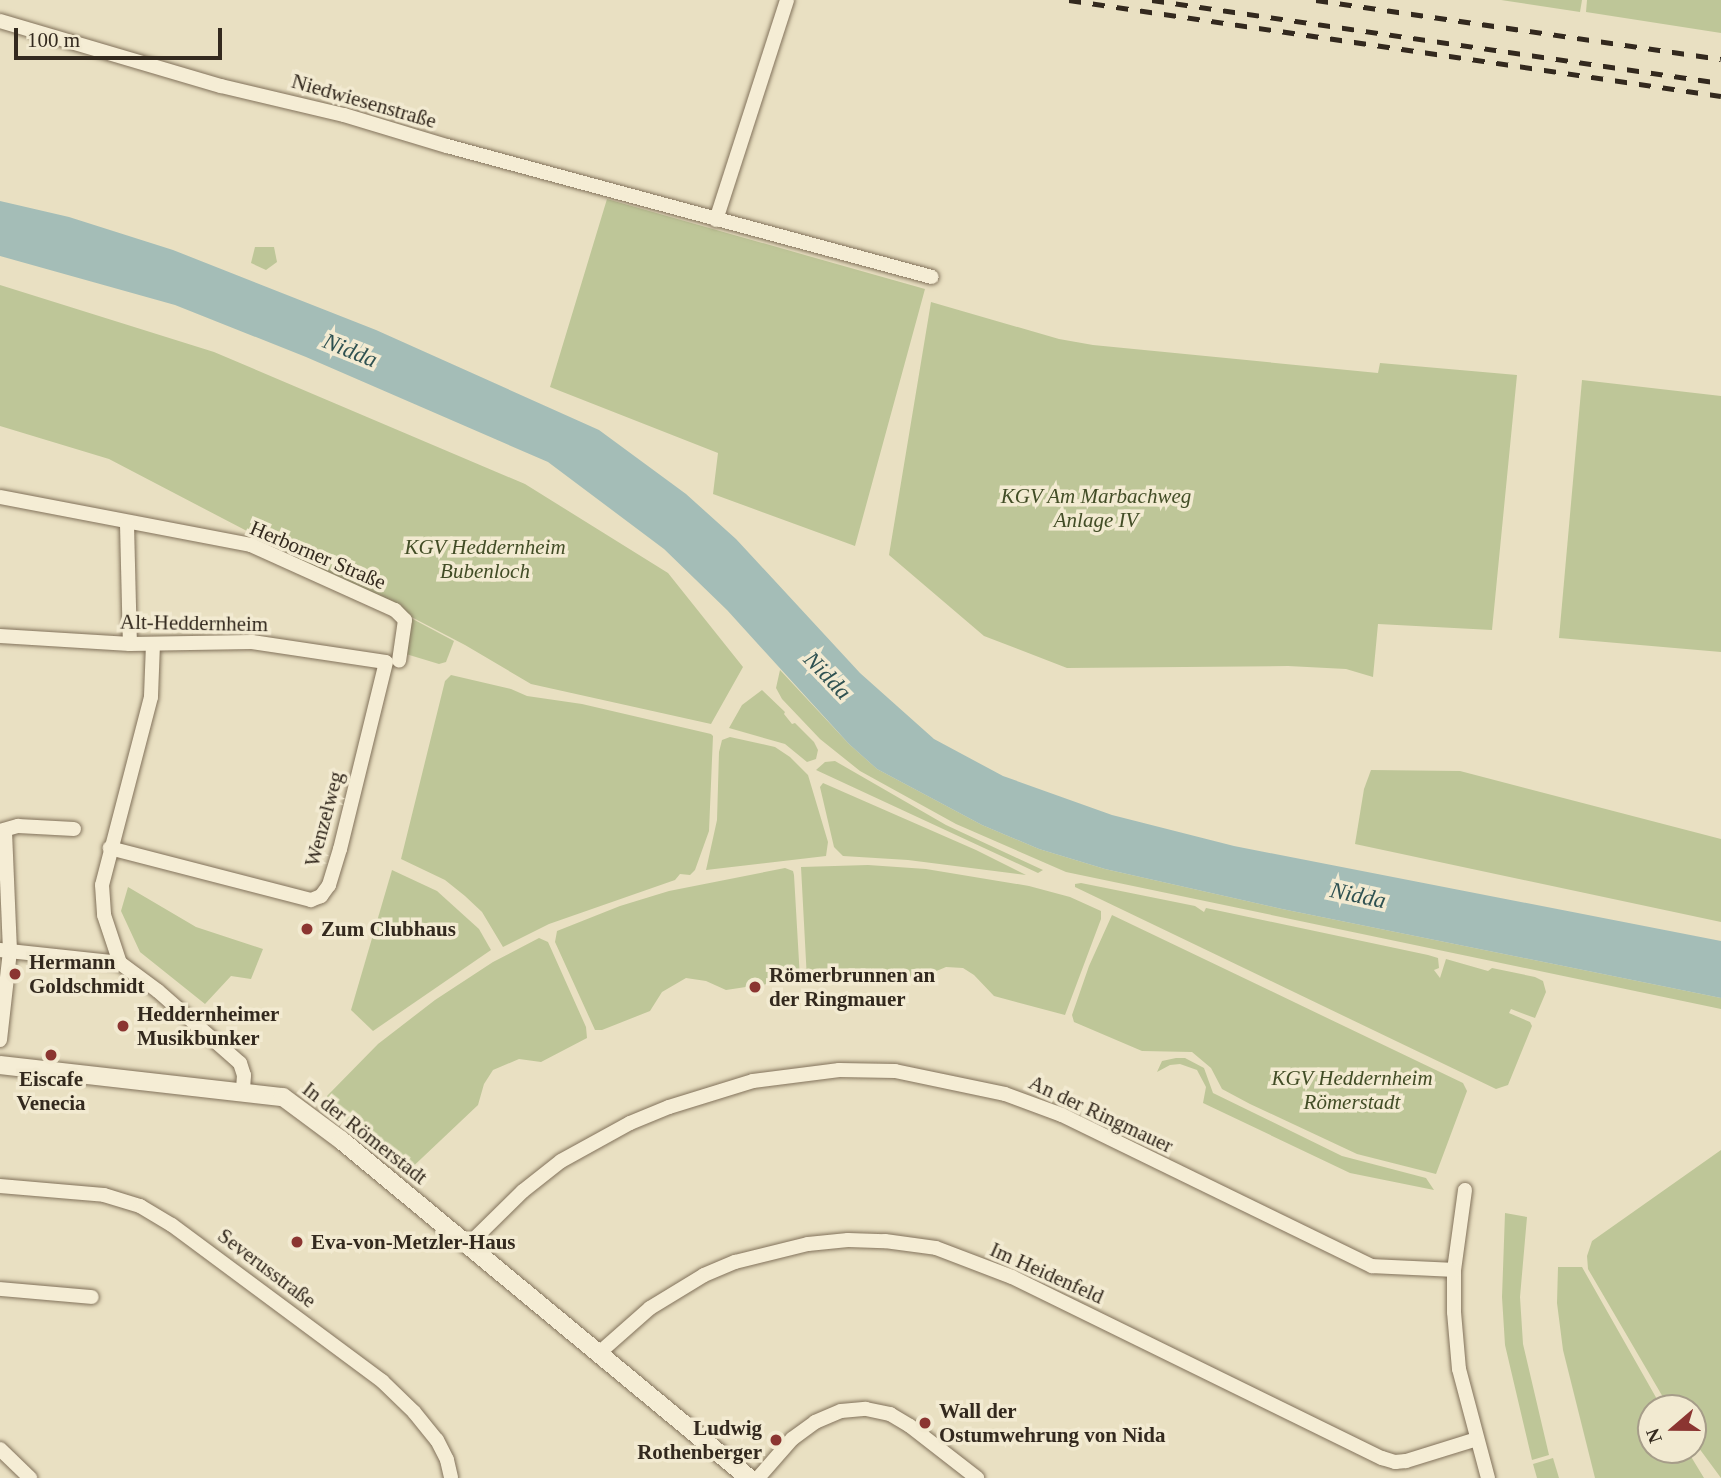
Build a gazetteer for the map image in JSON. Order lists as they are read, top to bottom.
{
  "streets": {
    "street": [
      "Niedwiesenstraße",
      "Herborner Straße",
      "Alt-Heddernheim",
      "Wenzelweg",
      "An der Ringmauer",
      "In der Römerstadt",
      "Severusstraße",
      "Im Heidenfeld"
    ]
  },
  "crossings": [
    ["Herborner Straße", "Alt-Heddernheim"],
    ["Herborner Straße", "Wenzelweg"],
    ["Alt-Heddernheim", "Wenzelweg"],
    ["An der Ringmauer", "In der Römerstadt"],
    ["In der Römerstadt", "Im Heidenfeld"]
  ],
  "water": ["Nidda"],
  "parks": ["KGV Am Marbachweg Anlage IV", "KGV Heddernheim Bubenloch", "KGV Heddernheim Römerstadt"],
  "places": [
    "Zum Clubhaus",
    "Hermann Goldschmidt",
    "Römerbrunnen an der Ringmauer",
    "Heddernheimer Musikbunker",
    "Eiscafe Venecia",
    "Eva-von-Metzler-Haus",
    "Wall der Ostumwehrung von Nida",
    "Ludwig Rothenberger"
  ],
  "scale_bar": "100 m",
  "north": "left"
}
